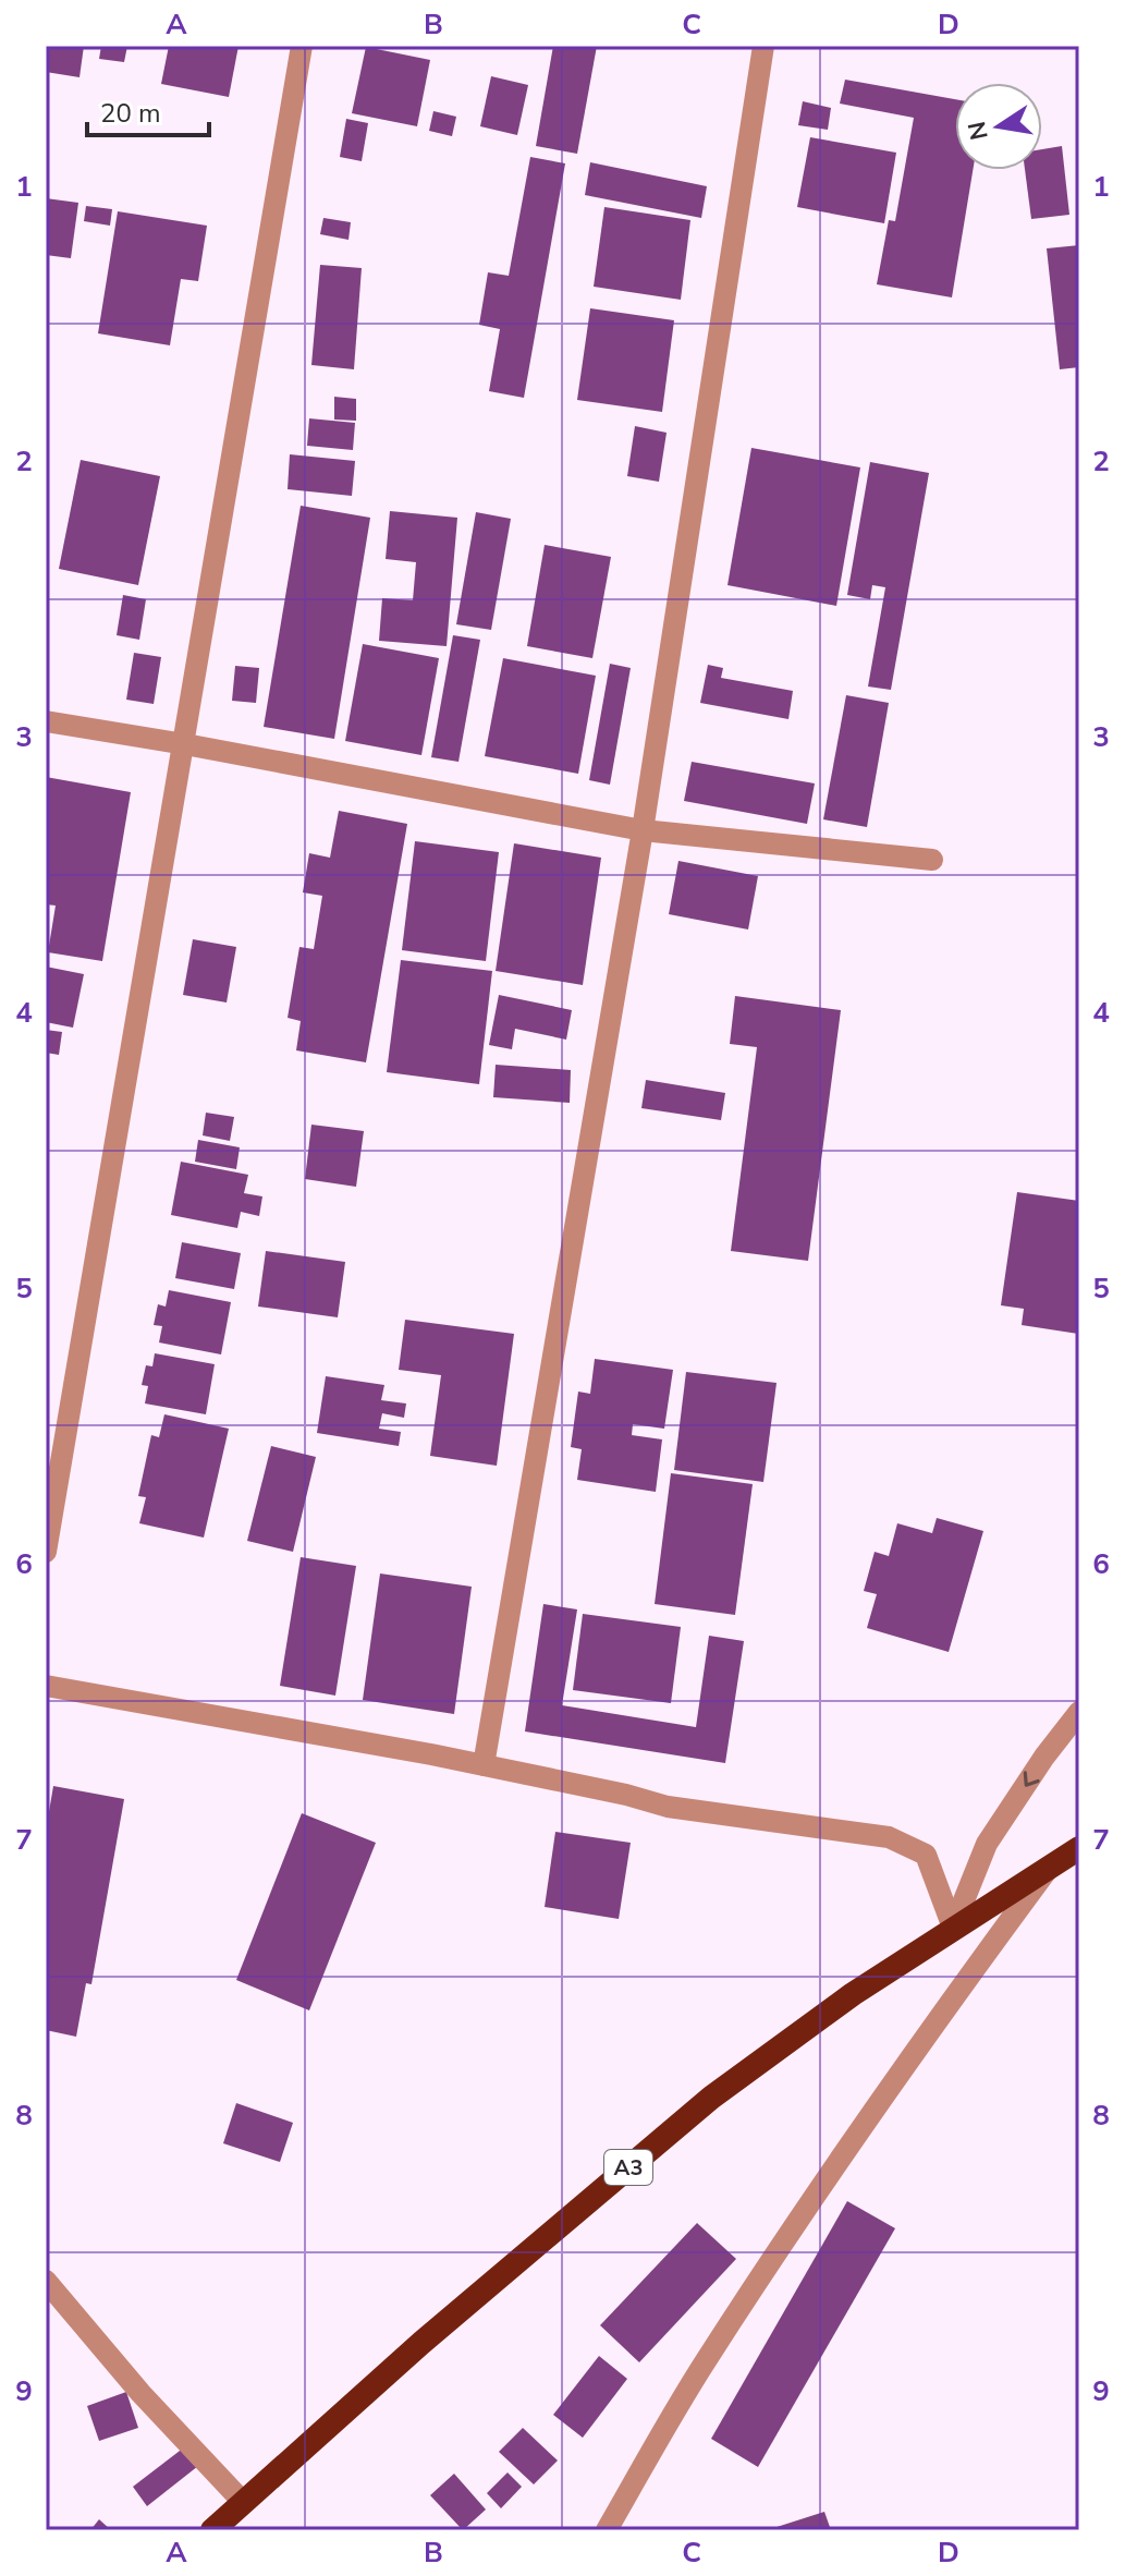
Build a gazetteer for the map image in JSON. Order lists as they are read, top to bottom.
{
  "streets": {
    "highway": ["A3"]
  },
  "scale_bar": "20 m",
  "north": "left",
  "grid": {
    "columns": [
      "A",
      "B",
      "C",
      "D"
    ],
    "rows": [
      "1",
      "2",
      "3",
      "4",
      "5",
      "6",
      "7",
      "8",
      "9"
    ]
  }
}
